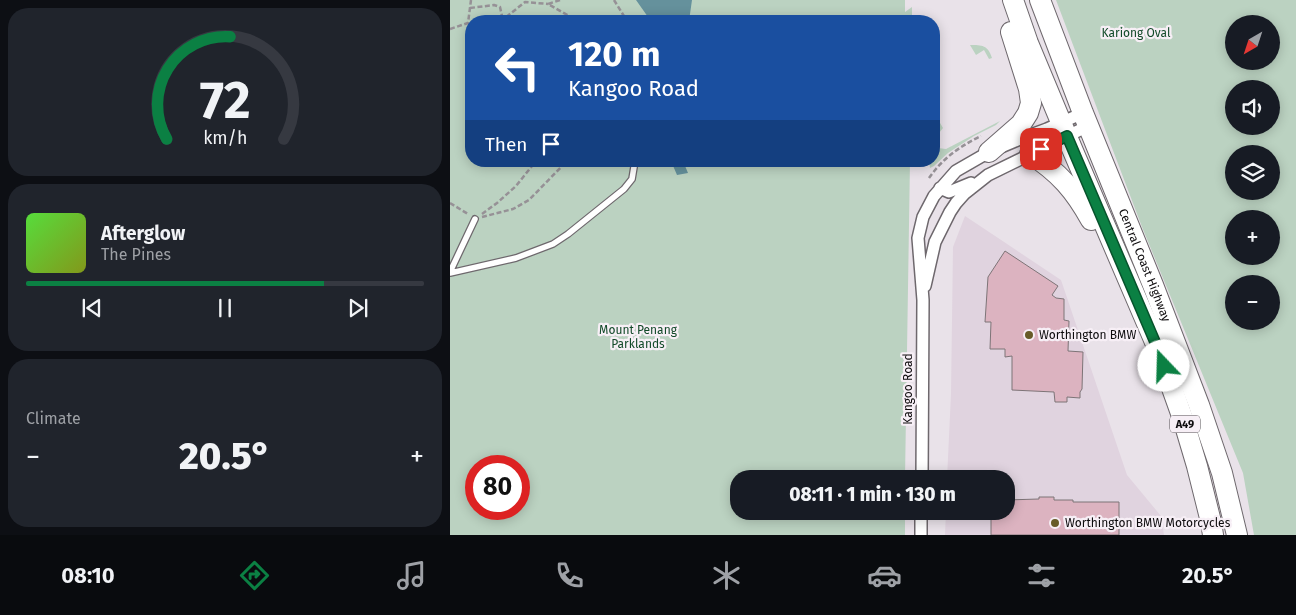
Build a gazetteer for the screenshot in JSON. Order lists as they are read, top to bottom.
{
  "streets": {
    "highway": ["Central Coast Highway", "A49"],
    "street": ["Kangoo Road"]
  },
  "crossings": [
    ["Central Coast Highway", "Kangoo Road"]
  ],
  "parks": ["Kariong Oval", "Mount Penang Parklands"],
  "places": ["Worthington BMW", "Worthington BMW Motorcycles"],
  "north": "bottom left",
  "page": {
    "map_buttons": ["+", "−"],
    "turn": ["120 m", "Kangoo Road"],
    "then": "Then",
    "song": ["Afterglow", "The Pines"],
    "tile": "Climate",
    "heat": ["−", "20.5°", "+"],
    "limit": "80",
    "trip": "08:11 · 1 min · 130 m",
    "tabs": ["08:10", "20.5°"],
    "gauge": ["72", "km/h"]
  }
}
